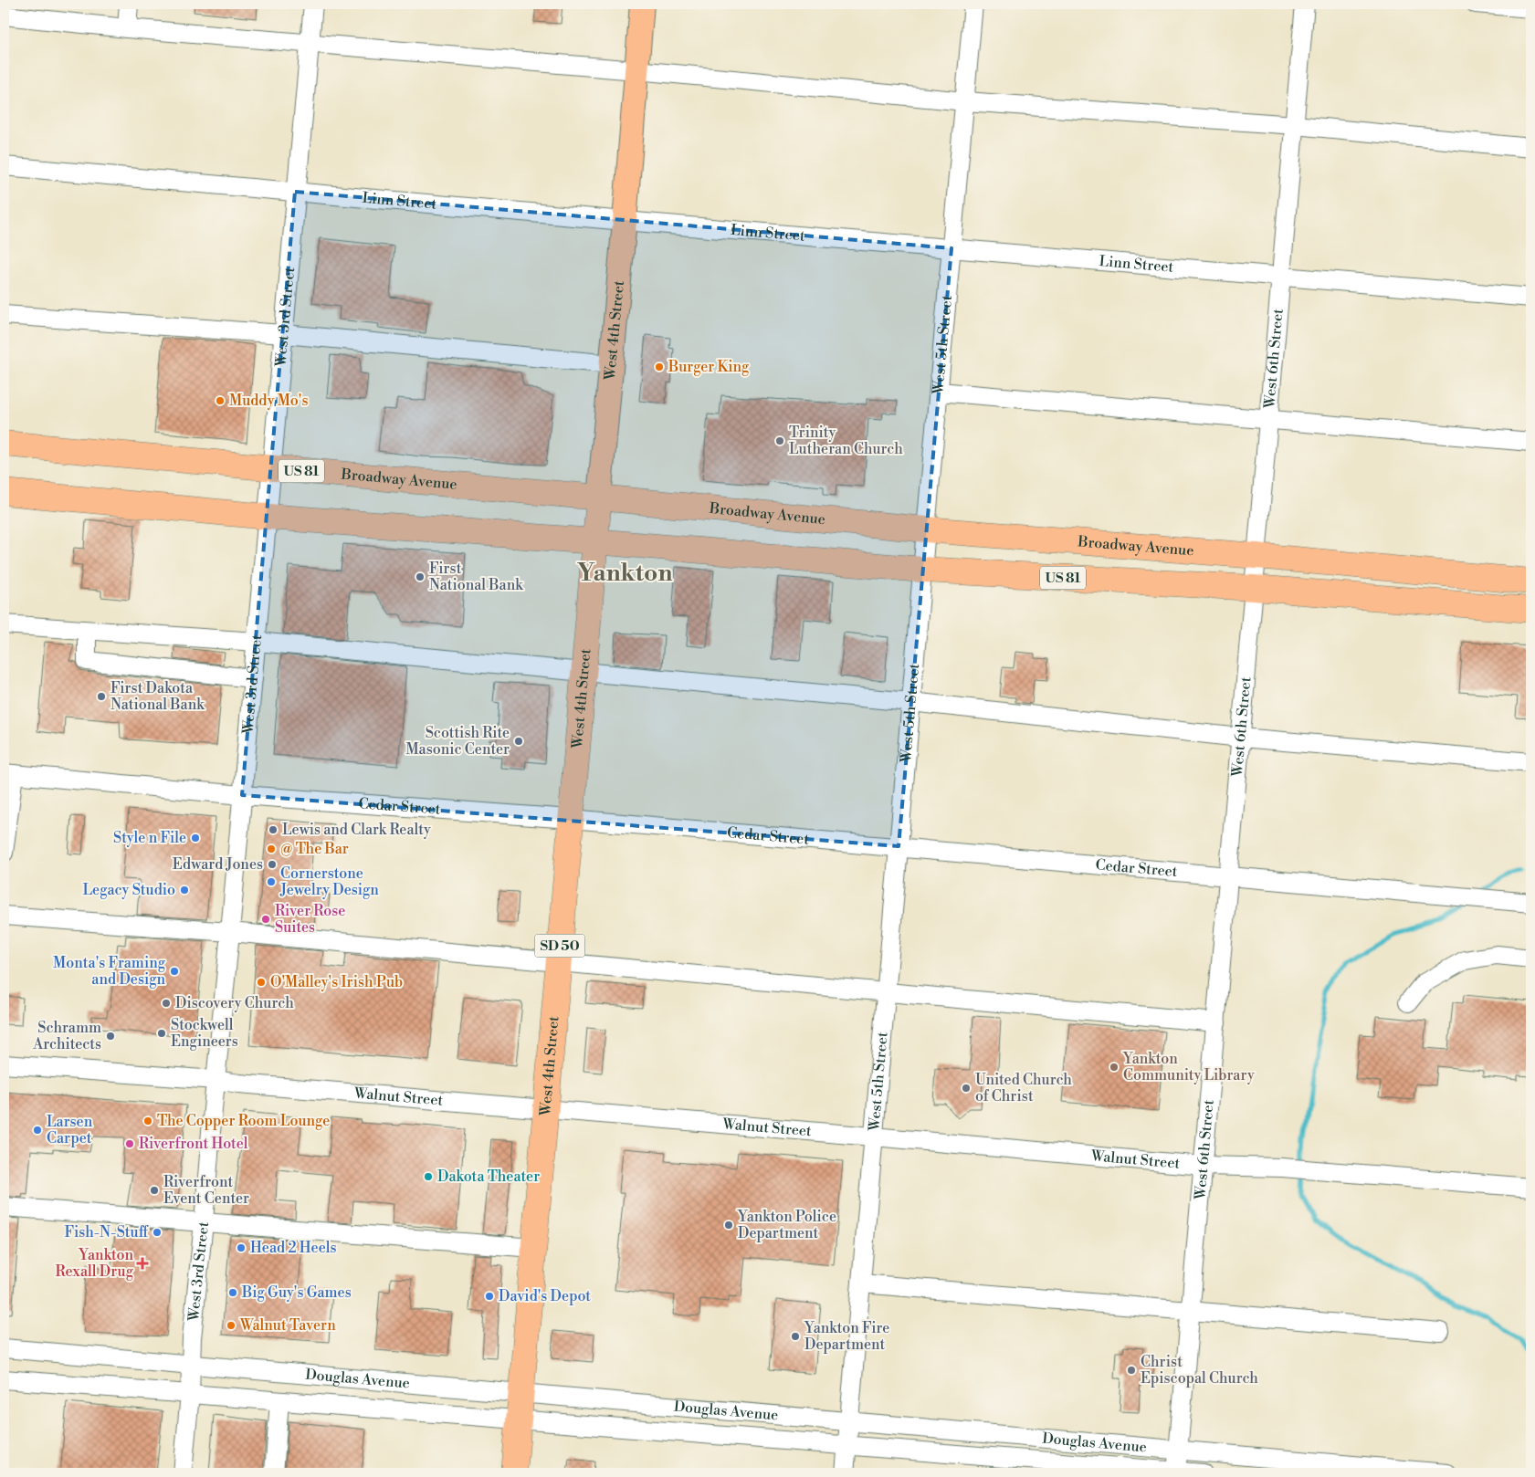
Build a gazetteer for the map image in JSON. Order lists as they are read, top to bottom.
{
  "streets": {
    "highway": [
      "West 4th Street",
      "US 81",
      "Broadway Avenue",
      "SD 50"
    ],
    "street": [
      "Linn Street",
      "West 3rd Street",
      "West 5th Street",
      "West 6th Street",
      "Cedar Street",
      "Walnut Street",
      "Douglas Avenue"
    ]
  },
  "crossings": [
    ["Linn Street", "West 3rd Street"],
    ["Linn Street", "West 4th Street"],
    ["Linn Street", "West 5th Street"],
    ["Linn Street", "West 6th Street"],
    ["West 3rd Street", "US 81"],
    ["West 3rd Street", "Broadway Avenue"],
    ["West 3rd Street", "Cedar Street"],
    ["West 3rd Street", "Walnut Street"],
    ["West 3rd Street", "Douglas Avenue"],
    ["West 4th Street", "US 81"],
    ["West 4th Street", "Broadway Avenue"],
    ["West 4th Street", "Cedar Street"],
    ["West 4th Street", "SD 50"],
    ["West 4th Street", "Walnut Street"],
    ["West 4th Street", "Douglas Avenue"],
    ["West 5th Street", "US 81"],
    ["West 5th Street", "Broadway Avenue"],
    ["West 5th Street", "Cedar Street"],
    ["West 5th Street", "Walnut Street"],
    ["West 5th Street", "Douglas Avenue"],
    ["West 6th Street", "US 81"],
    ["West 6th Street", "Broadway Avenue"],
    ["West 6th Street", "Cedar Street"],
    ["West 6th Street", "Walnut Street"],
    ["West 6th Street", "Douglas Avenue"],
    ["SD 50", "Douglas Avenue"]
  ],
  "districts": ["Yankton"],
  "places": {
    "other": [
      "Burger King",
      "Muddy Mo's",
      "Trinity Lutheran Church",
      "First National Bank",
      "First Dakota National Bank",
      "Scottish Rite Masonic Center",
      "Lewis and Clark Realty",
      "Style n File",
      "@ The Bar",
      "Edward Jones",
      "Cornerstone Jewelry Design",
      "Legacy Studio",
      "River Rose Suites",
      "Monta's Framing and Design",
      "O'Malley's Irish Pub",
      "Discovery Church",
      "Stockwell Engineers",
      "Schramm Architects",
      "Yankton Community Library",
      "United Church of Christ",
      "The Copper Room Lounge",
      "Larsen Carpet",
      "Riverfront Hotel",
      "Dakota Theater",
      "Riverfront Event Center",
      "Yankton Police Department",
      "Fish-N-Stuff",
      "Head 2 Heels",
      "Big Guy's Games",
      "David's Depot",
      "Walnut Tavern",
      "Yankton Fire Department",
      "Christ Episcopal Church"
    ],
    "health": ["Yankton Rexall Drug"]
  }
}
